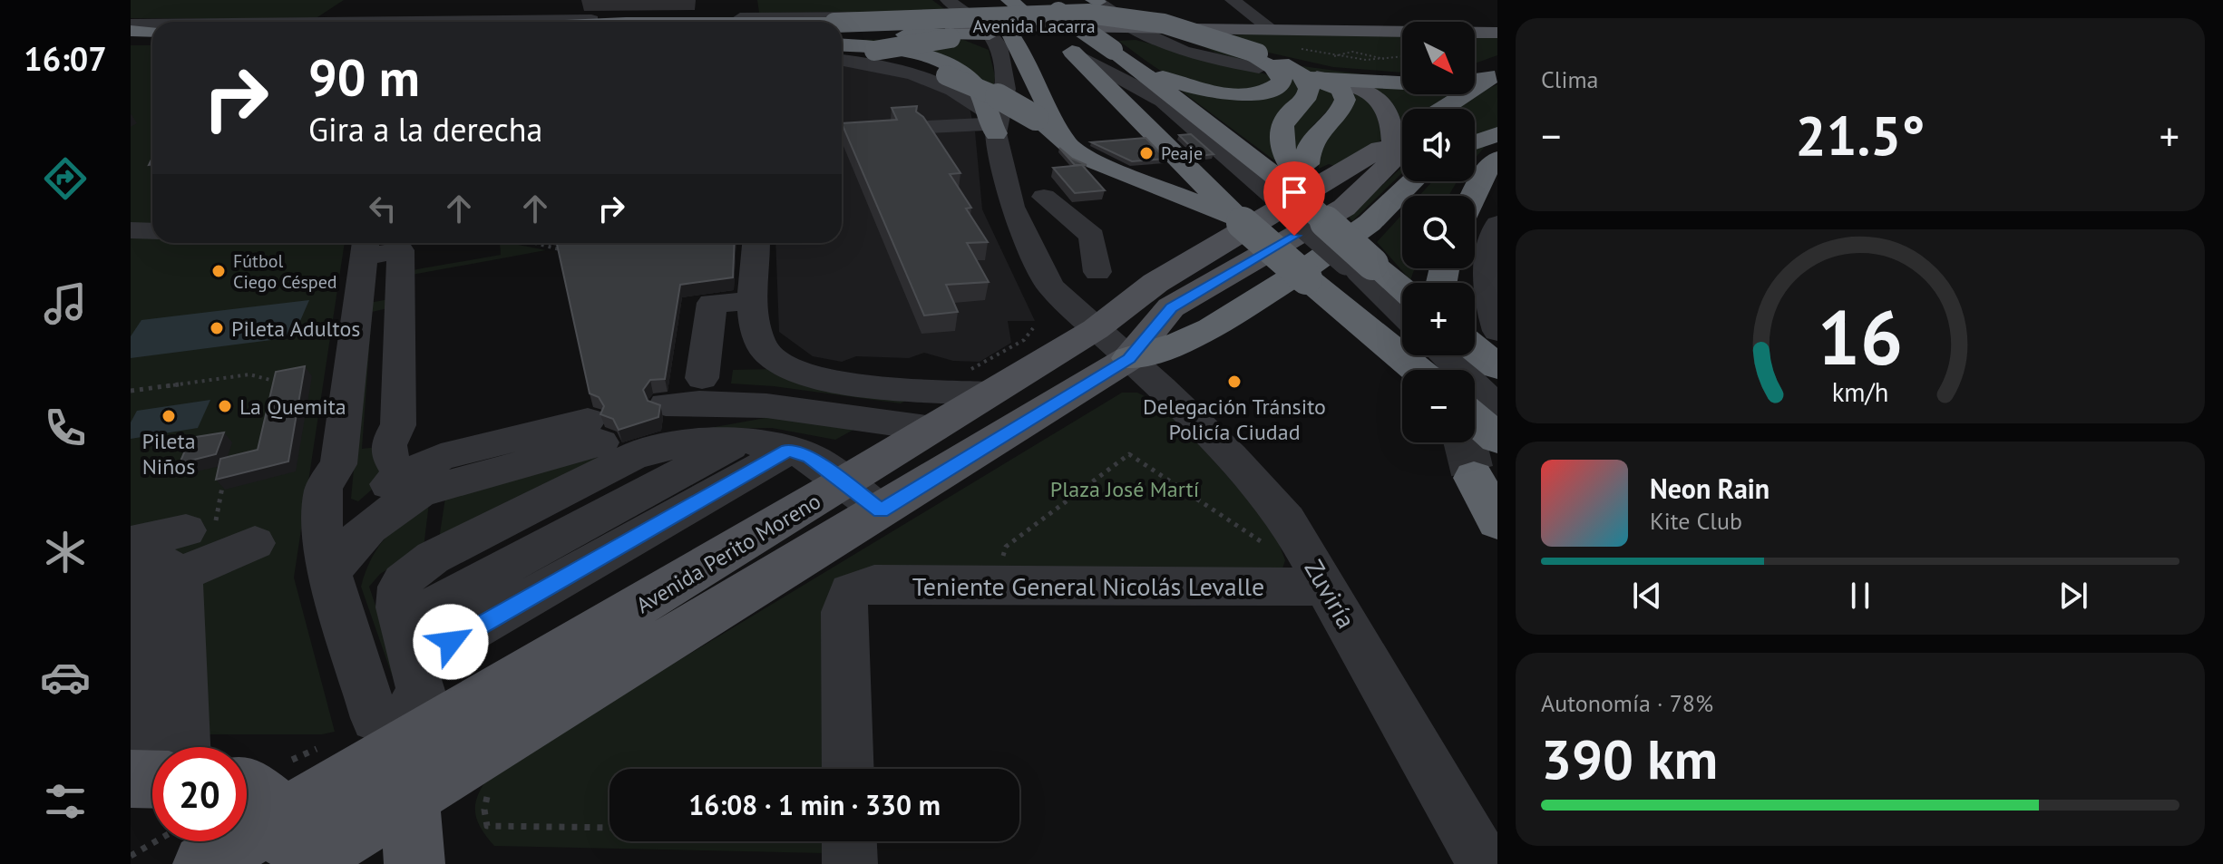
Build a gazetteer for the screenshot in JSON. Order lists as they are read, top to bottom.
{
  "streets": {
    "main road": ["Avenida Lacarra", "Avenida Perito Moreno"],
    "street": ["Teniente General Nicolás Levalle", "Zuviría"]
  },
  "crossings": [
    ["Avenida Perito Moreno", "Zuviría"],
    ["Teniente General Nicolás Levalle", "Zuviría"]
  ],
  "parks": ["Plaza José Martí"],
  "places": [
    "Peaje",
    "Fútbol Ciego Césped",
    "Pileta Adultos",
    "Delegación Tránsito Policía Ciudad",
    "La Quemita",
    "Pileta Niños"
  ],
  "north": "bottom right",
  "page": {
    "tabs": "16:07",
    "tile": [
      "Clima",
      ["Autonomía · 78%", "390 km"]
    ],
    "map_buttons": ["+", "−"],
    "turn": ["90 m", "Gira a la derecha"],
    "heat": ["−", "21.5°", "+"],
    "song": ["Neon Rain", "Kite Club"],
    "limit": "20",
    "trip": "16:08 · 1 min · 330 m",
    "gauge": ["16", "km/h"]
  }
}
